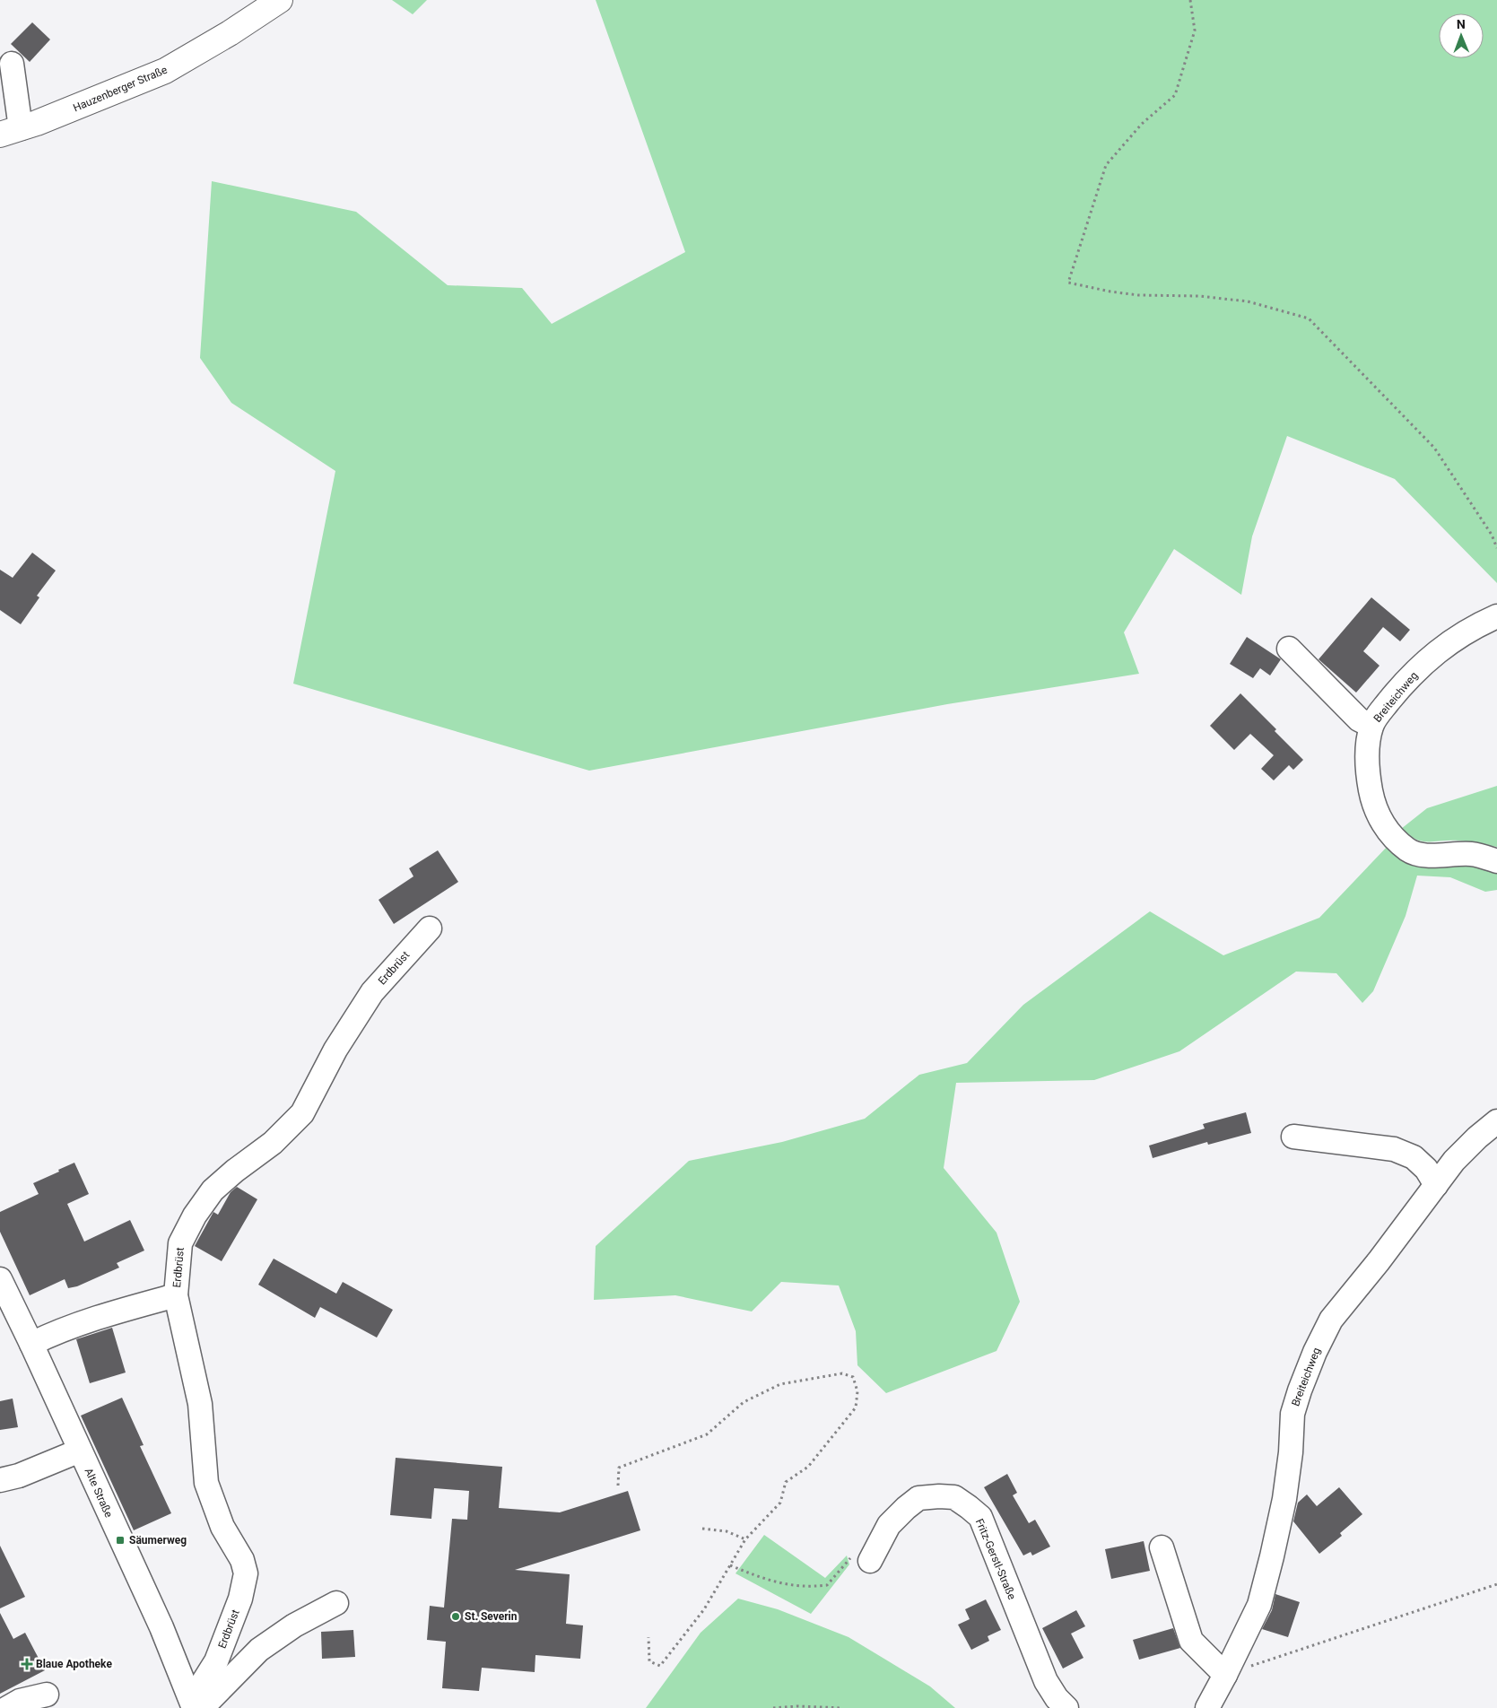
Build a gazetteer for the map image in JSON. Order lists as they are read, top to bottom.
{
  "streets": {
    "main road": ["Hauzenberger Straße"],
    "street": [
      "Breiteichweg",
      "Erdbrüst",
      "Alte Straße",
      "Fritz-Gerstl-Straße"
    ]
  },
  "crossings": [
    ["Erdbrüst", "Alte Straße"]
  ],
  "places": {
    "transit": ["Säumerweg"],
    "other": ["St. Severin"],
    "health": ["Blaue Apotheke"]
  },
  "north": "top"
}
